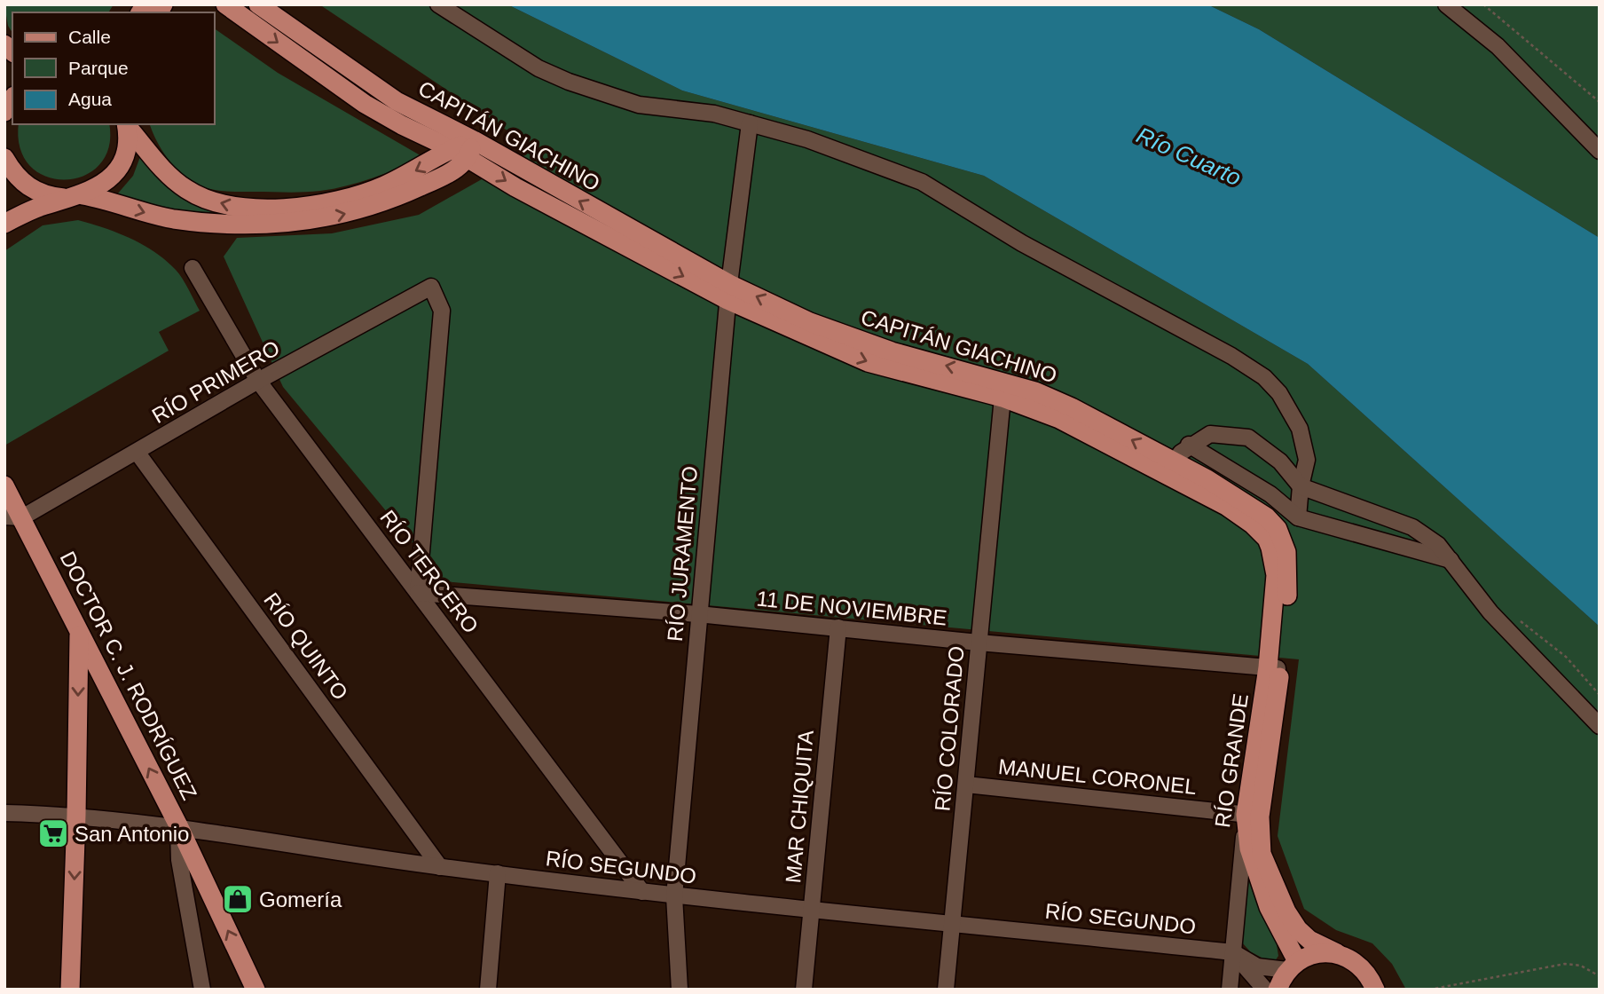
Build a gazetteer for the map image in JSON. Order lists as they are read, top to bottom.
{
  "streets": {
    "main road": ["CAPITÁN GIACHINO", "DOCTOR C. J. RODRÍGUEZ", "RÍO GRANDE"],
    "street": [
      "RÍO PRIMERO",
      "RÍO JURAMENTO",
      "RÍO TERCERO",
      "11 DE NOVIEMBRE",
      "RÍO QUINTO",
      "RÍO COLORADO",
      "MANUEL CORONEL",
      "MAR CHIQUITA",
      "RÍO SEGUNDO"
    ]
  },
  "crossings": [
    ["CAPITÁN GIACHINO", "RÍO JURAMENTO"],
    ["CAPITÁN GIACHINO", "11 DE NOVIEMBRE"],
    ["CAPITÁN GIACHINO", "RÍO COLORADO"],
    ["CAPITÁN GIACHINO", "RÍO GRANDE"],
    ["RÍO PRIMERO", "RÍO TERCERO"],
    ["RÍO PRIMERO", "11 DE NOVIEMBRE"],
    ["RÍO PRIMERO", "RÍO QUINTO"],
    ["RÍO PRIMERO", "DOCTOR C. J. RODRÍGUEZ"],
    ["RÍO JURAMENTO", "11 DE NOVIEMBRE"],
    ["RÍO JURAMENTO", "RÍO SEGUNDO"],
    ["RÍO TERCERO", "11 DE NOVIEMBRE"],
    ["RÍO TERCERO", "RÍO SEGUNDO"],
    ["11 DE NOVIEMBRE", "RÍO COLORADO"],
    ["11 DE NOVIEMBRE", "RÍO GRANDE"],
    ["11 DE NOVIEMBRE", "MAR CHIQUITA"],
    ["RÍO QUINTO", "RÍO SEGUNDO"],
    ["DOCTOR C. J. RODRÍGUEZ", "RÍO SEGUNDO"],
    ["RÍO COLORADO", "MANUEL CORONEL"],
    ["RÍO COLORADO", "RÍO SEGUNDO"],
    ["RÍO GRANDE", "MANUEL CORONEL"],
    ["RÍO GRANDE", "RÍO SEGUNDO"],
    ["MAR CHIQUITA", "RÍO SEGUNDO"]
  ],
  "one_way": ["DOCTOR C. J. RODRÍGUEZ"],
  "water": ["Río Cuarto"],
  "places": {
    "supermarket": ["San Antonio"],
    "shop": ["Gomería"]
  },
  "legend": ["Calle", "Parque", "Agua"]
}
